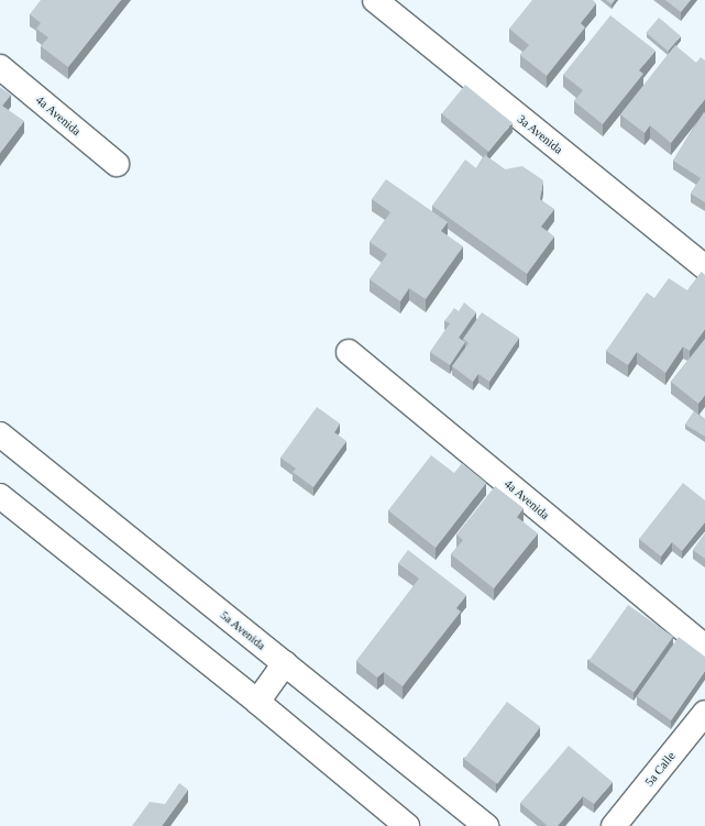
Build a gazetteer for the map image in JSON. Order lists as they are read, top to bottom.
{
  "streets": {
    "street": [
      "4a Avenida",
      "3a Avenida",
      "5a Avenida",
      "5a Calle"
    ]
  }
}
